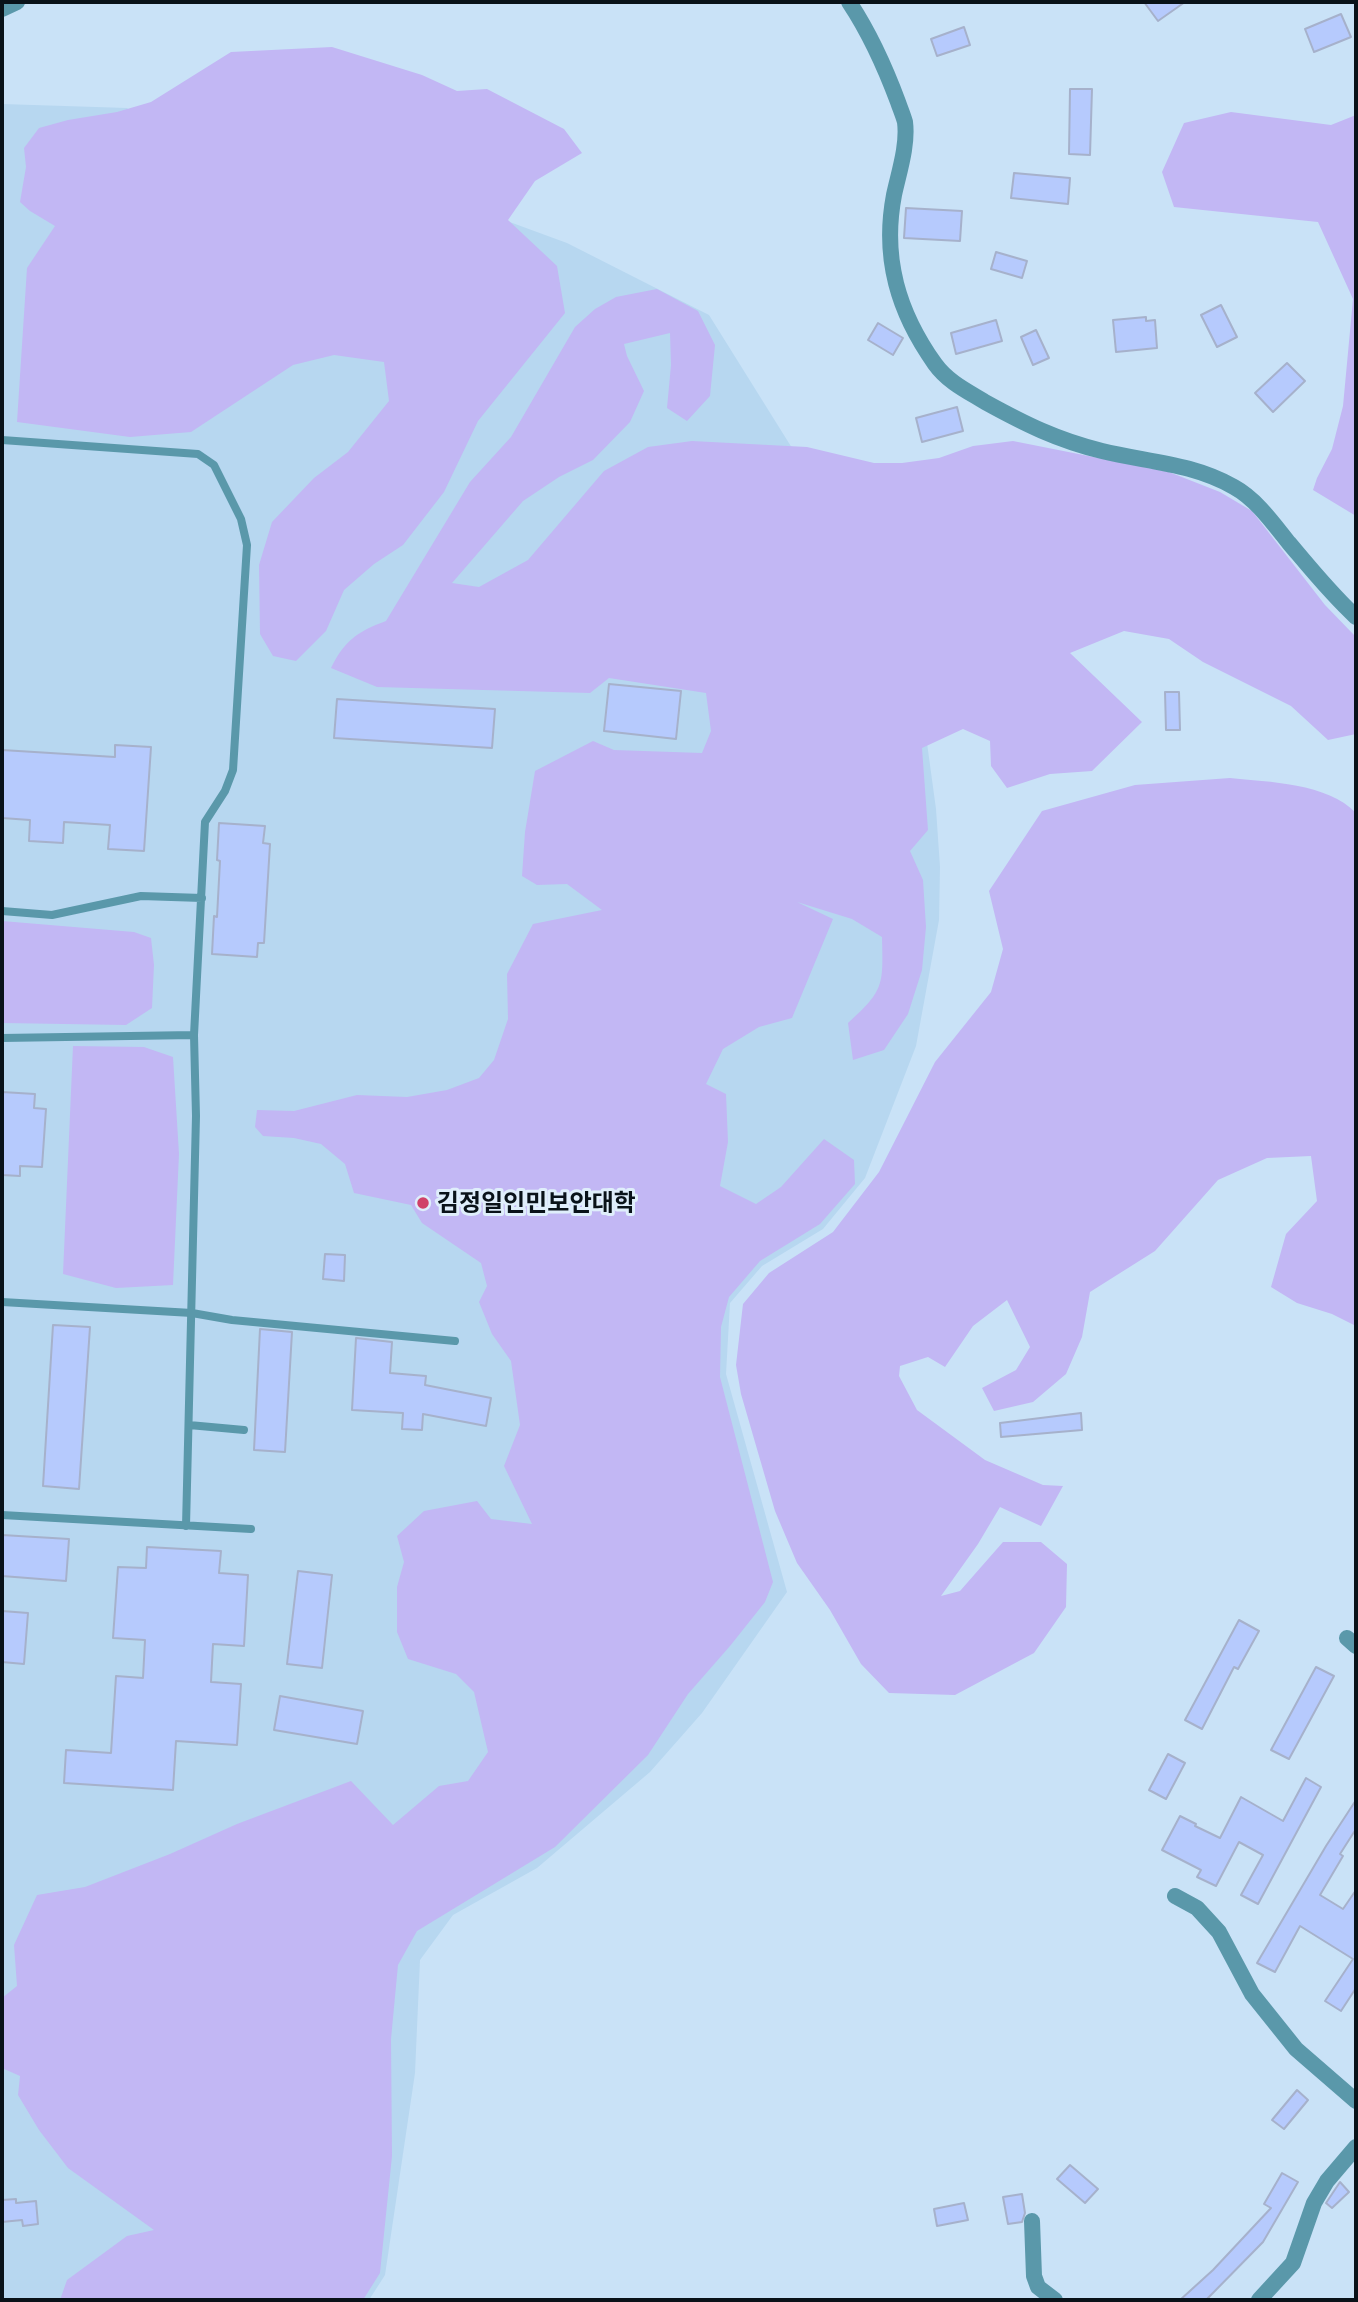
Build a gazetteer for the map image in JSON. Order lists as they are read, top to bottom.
{
  "places": ["김정일인민보안대학"]
}
